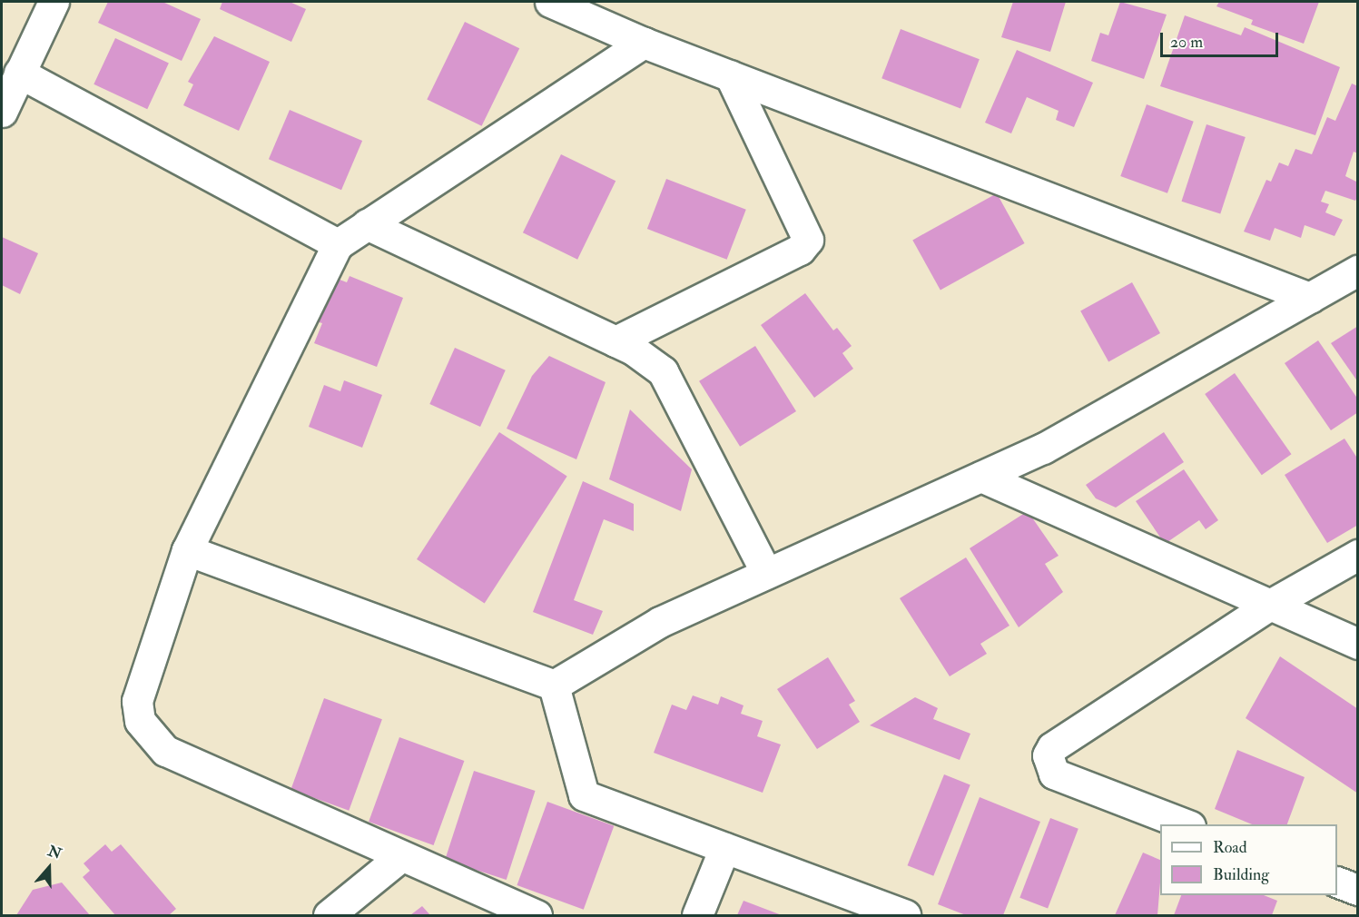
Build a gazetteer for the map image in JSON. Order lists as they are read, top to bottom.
{
  "legend": ["Road", "Building"],
  "scale_bar": "20 m",
  "north": "top"
}
